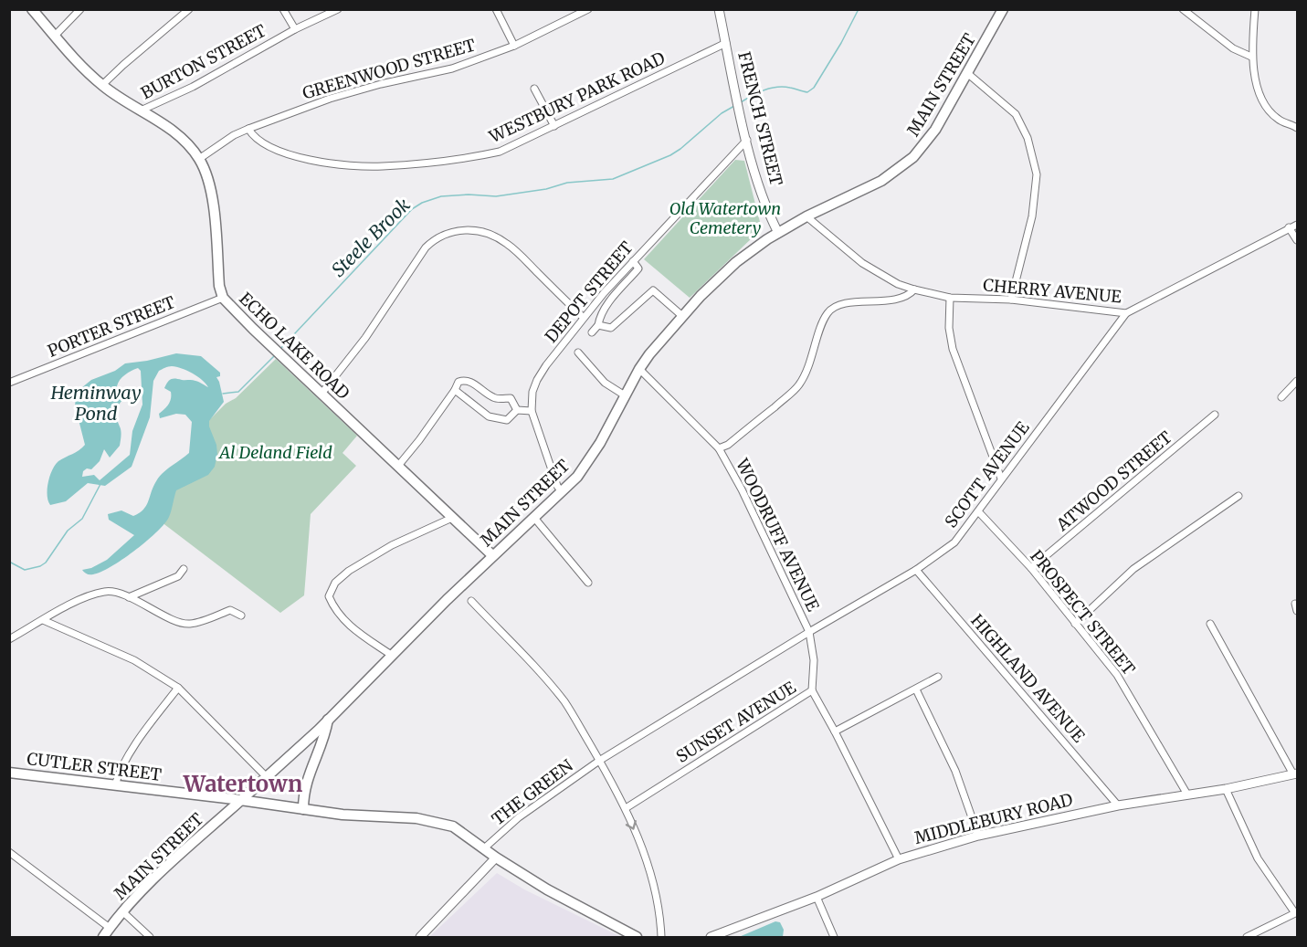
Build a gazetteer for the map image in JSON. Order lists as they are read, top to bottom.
{
  "streets": {
    "main road": ["MAIN STREET", "ECHO LAKE ROAD", "CUTLER STREET"],
    "street": [
      "BURTON STREET",
      "GREENWOOD STREET",
      "WESTBURY PARK ROAD",
      "FRENCH STREET",
      "CHERRY AVENUE",
      "DEPOT STREET",
      "PORTER STREET",
      "SCOTT AVENUE",
      "ATWOOD STREET",
      "WOODRUFF AVENUE",
      "PROSPECT STREET",
      "HIGHLAND AVENUE",
      "SUNSET AVENUE",
      "THE GREEN",
      "MIDDLEBURY ROAD"
    ]
  },
  "crossings": [
    ["BURTON STREET", "ECHO LAKE ROAD"],
    ["GREENWOOD STREET", "WESTBURY PARK ROAD"],
    ["GREENWOOD STREET", "ECHO LAKE ROAD"],
    ["MAIN STREET", "FRENCH STREET"],
    ["MAIN STREET", "CHERRY AVENUE"],
    ["MAIN STREET", "ECHO LAKE ROAD"],
    ["MAIN STREET", "WOODRUFF AVENUE"],
    ["MAIN STREET", "CUTLER STREET"],
    ["WESTBURY PARK ROAD", "FRENCH STREET"],
    ["FRENCH STREET", "DEPOT STREET"],
    ["CHERRY AVENUE", "SCOTT AVENUE"],
    ["PORTER STREET", "ECHO LAKE ROAD"],
    ["SCOTT AVENUE", "WOODRUFF AVENUE"],
    ["SCOTT AVENUE", "PROSPECT STREET"],
    ["SCOTT AVENUE", "HIGHLAND AVENUE"],
    ["SCOTT AVENUE", "SUNSET AVENUE"],
    ["ATWOOD STREET", "PROSPECT STREET"],
    ["WOODRUFF AVENUE", "SUNSET AVENUE"],
    ["WOODRUFF AVENUE", "THE GREEN"],
    ["PROSPECT STREET", "MIDDLEBURY ROAD"],
    ["HIGHLAND AVENUE", "MIDDLEBURY ROAD"],
    ["CUTLER STREET", "THE GREEN"]
  ],
  "districts": ["Watertown"],
  "water": ["Steele Brook", "Heminway Pond"],
  "parks": ["Old Watertown Cemetery", "Al Deland Field"]
}
